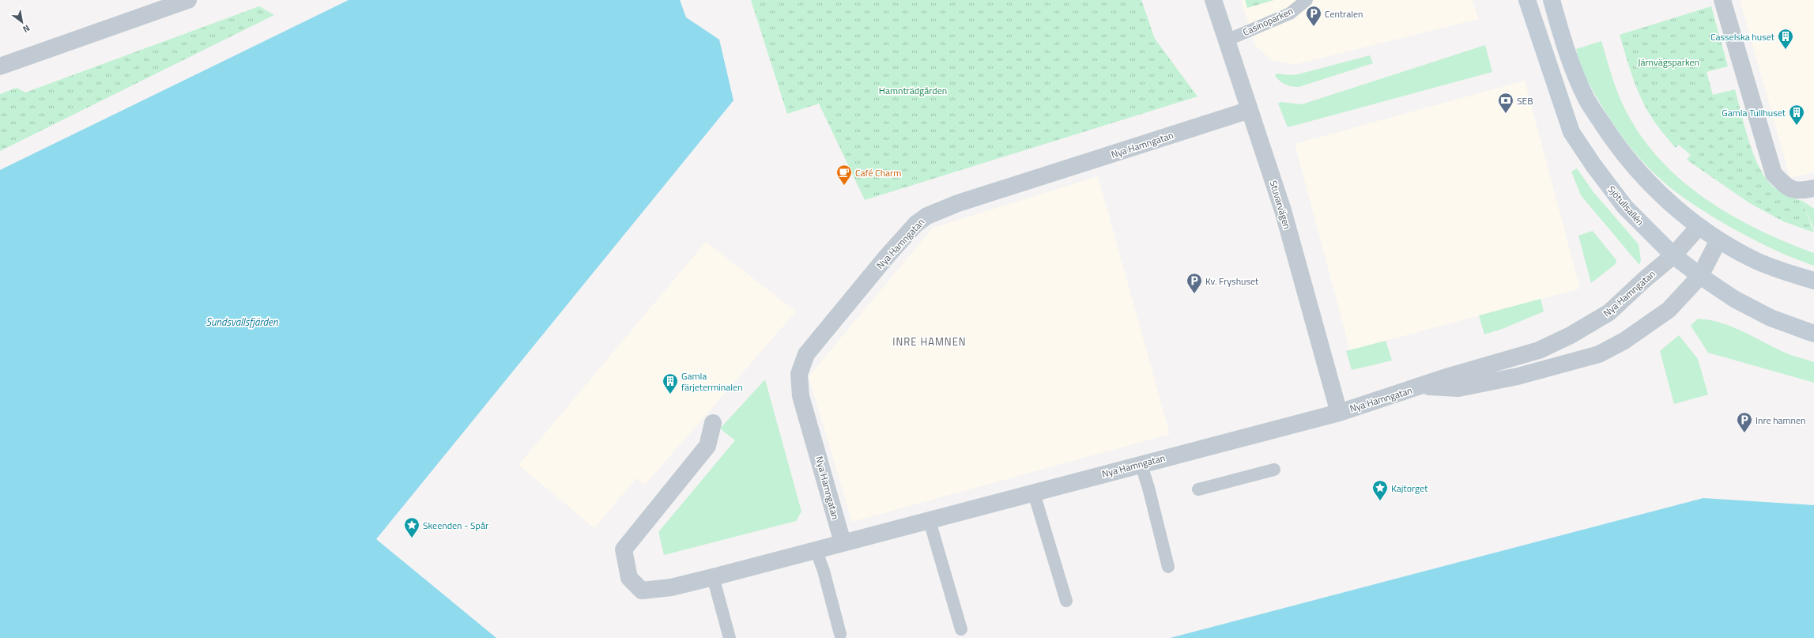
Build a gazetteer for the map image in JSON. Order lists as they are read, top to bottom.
{
  "streets": {
    "main road": ["Sjötullsallén"],
    "street": ["Nya Hamngatan", "Stuvarvägen"],
    "lane": ["Casinoparken"]
  },
  "crossings": [
    ["Casinoparken", "Stuvarvägen"],
    ["Nya Hamngatan", "Stuvarvägen"],
    ["Nya Hamngatan", "Sjötullsallén"]
  ],
  "districts": ["INRE HAMNEN"],
  "water": ["Sundsvallsfjärden"],
  "parks": ["Järnvägsparken", "Hamnträdgården"],
  "places": {
    "parking": ["Centralen", "Kv. Fryshuset", "Inre hamnen"],
    "building": ["Casselska huset", "Gamla Tullhuset", "Gamla färjeterminalen"],
    "bank": ["SEB"],
    "cafe": ["Café Charm"],
    "place": ["Kajtorget", "Skeenden - Spår"]
  },
  "north": "bottom right"
}
